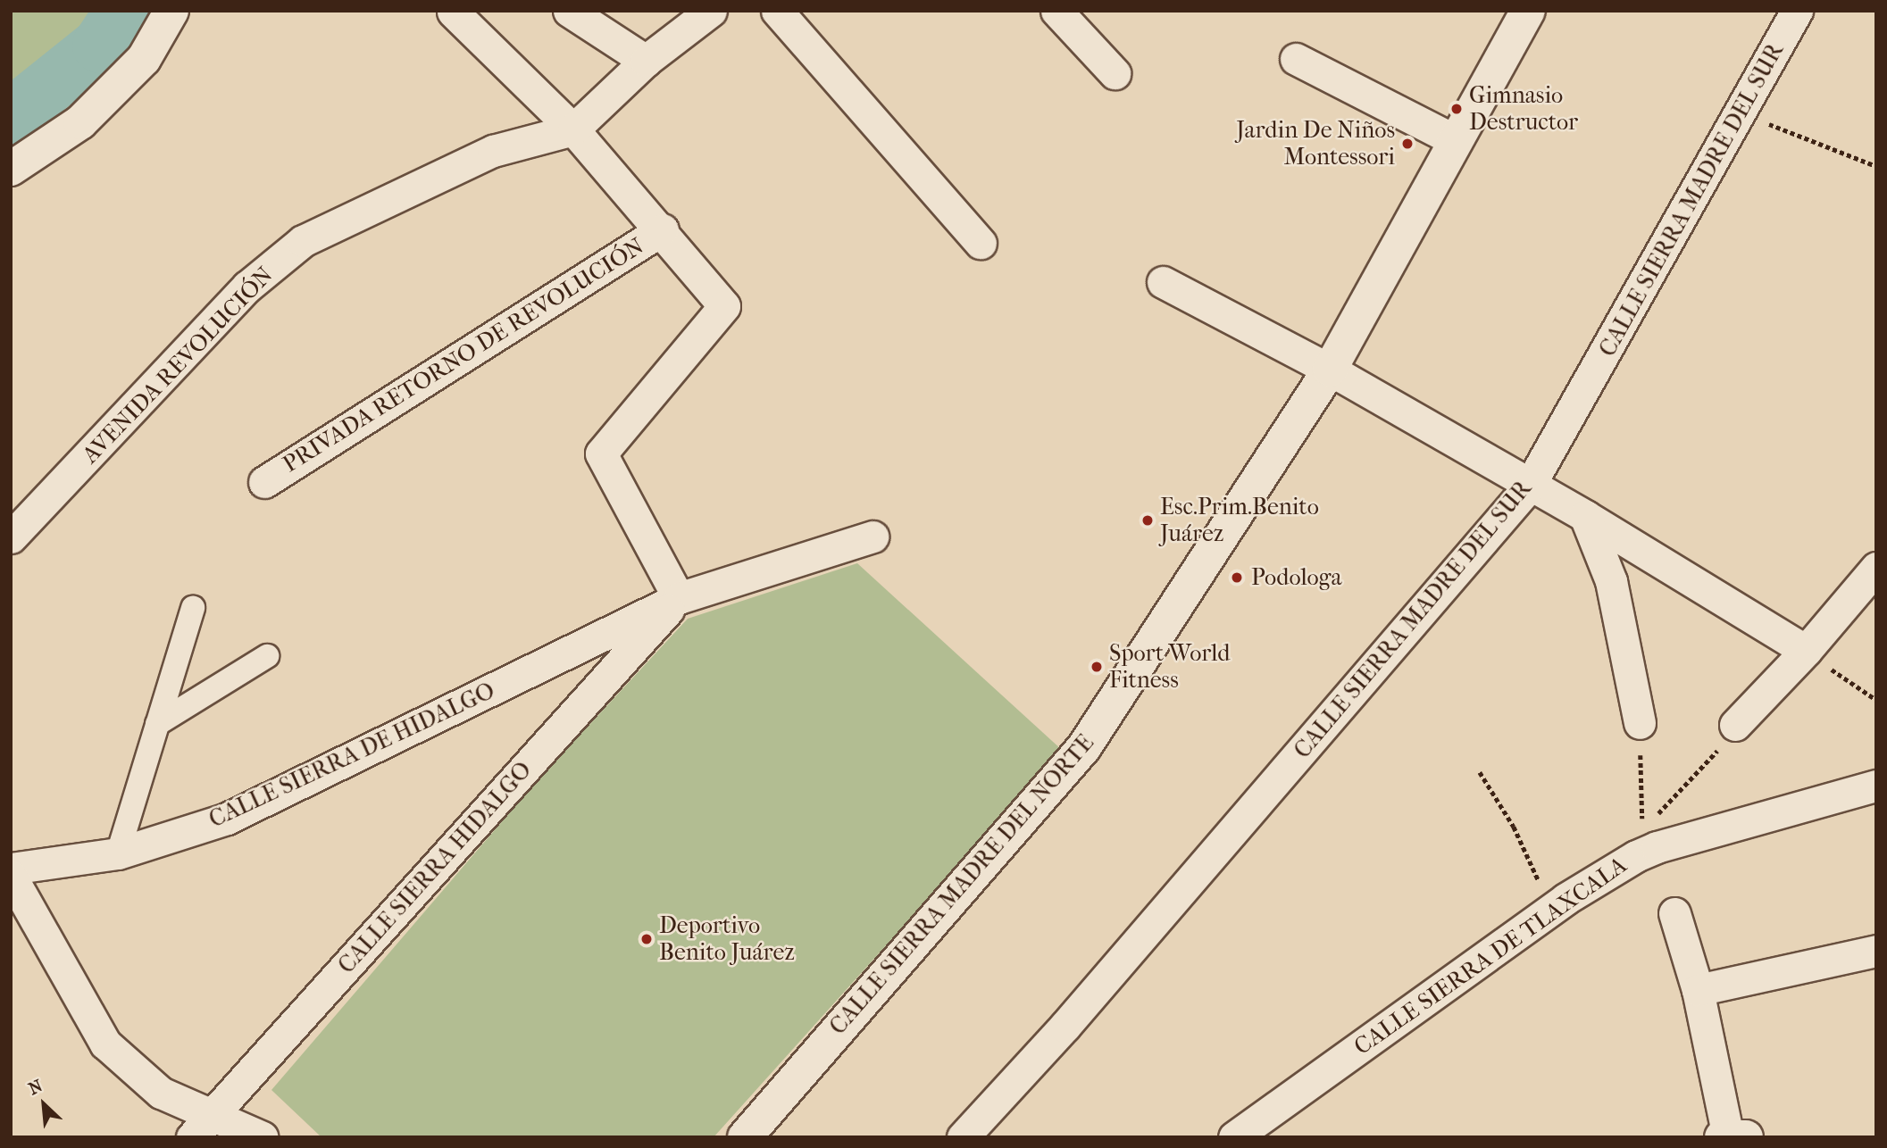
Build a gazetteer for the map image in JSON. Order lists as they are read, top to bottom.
{
  "streets": {
    "main road": ["CALLE SIERRA MADRE DEL NORTE"],
    "street": [
      "CALLE SIERRA MADRE DEL SUR",
      "PRIVADA RETORNO DE REVOLUCIÓN",
      "AVENIDA REVOLUCIÓN",
      "CALLE SIERRA DE HIDALGO",
      "CALLE SIERRA HIDALGO",
      "CALLE SIERRA DE TLAXCALA"
    ]
  },
  "crossings": [
    ["CALLE SIERRA DE HIDALGO", "CALLE SIERRA HIDALGO"]
  ],
  "places": [
    "Gimnasio Destructor",
    "Jardin De Niños Montessori",
    "Esc.Prim.Benito Juárez",
    "Podologa",
    "Sport World Fitness",
    "Deportivo Benito Juárez"
  ],
  "north": "top left"
}
